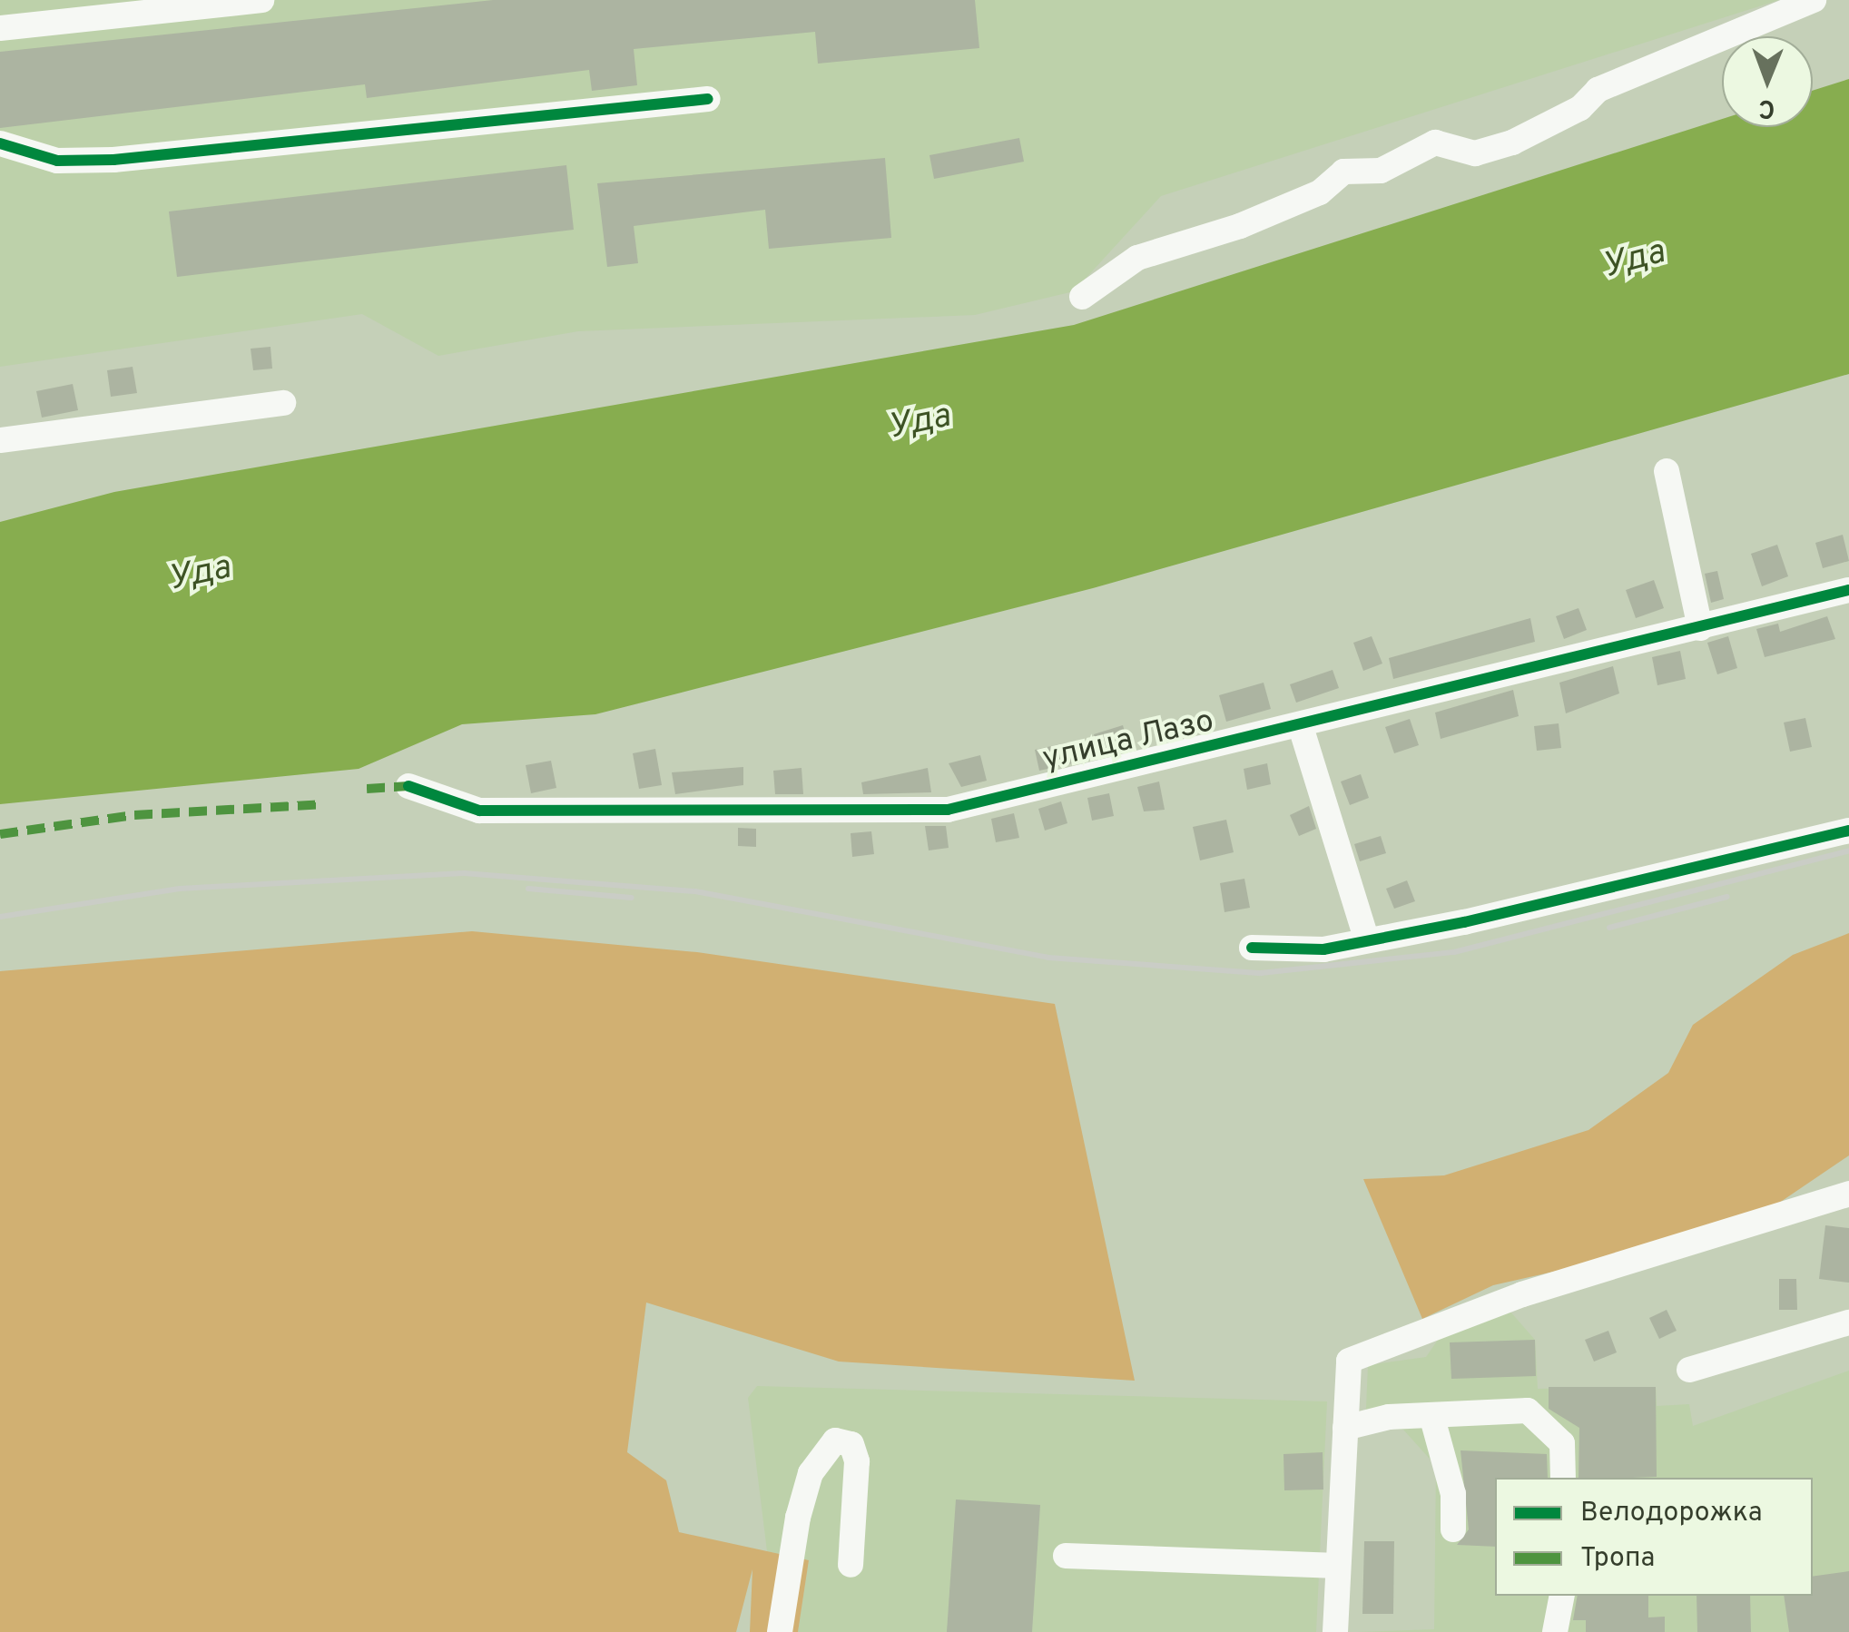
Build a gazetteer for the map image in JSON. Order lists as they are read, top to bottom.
{
  "streets": {
    "street": ["улица Лазо"]
  },
  "water": ["Уда"],
  "legend": ["Велодорожка", "Тропа"],
  "north": "bottom"
}
